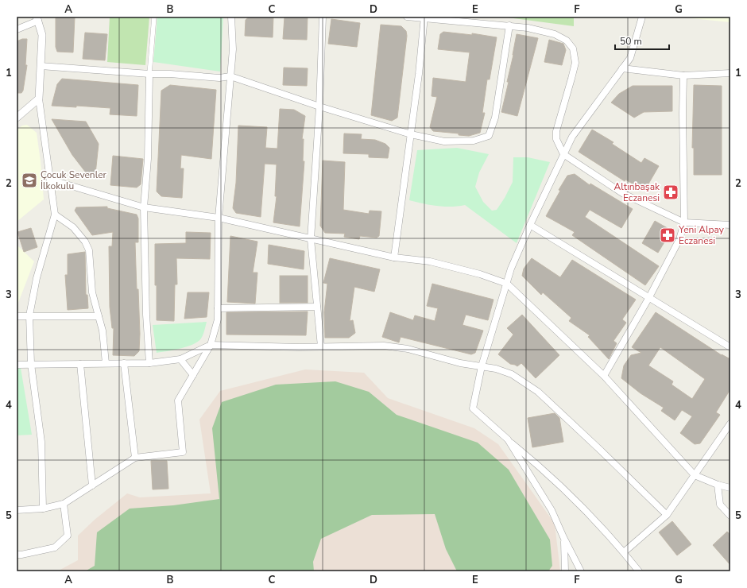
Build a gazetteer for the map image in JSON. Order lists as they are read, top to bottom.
{
  "places": {
    "school or university": ["Çocuk Sevenler İlkokulu"],
    "pharmacy": ["Altınbaşak Eczanesi", "Yeni Alpay Eczanesi"]
  },
  "scale_bar": "50 m",
  "grid": {
    "columns": [
      "A",
      "B",
      "C",
      "D",
      "E",
      "F",
      "G"
    ],
    "rows": [
      "1",
      "2",
      "3",
      "4",
      "5"
    ]
  }
}
